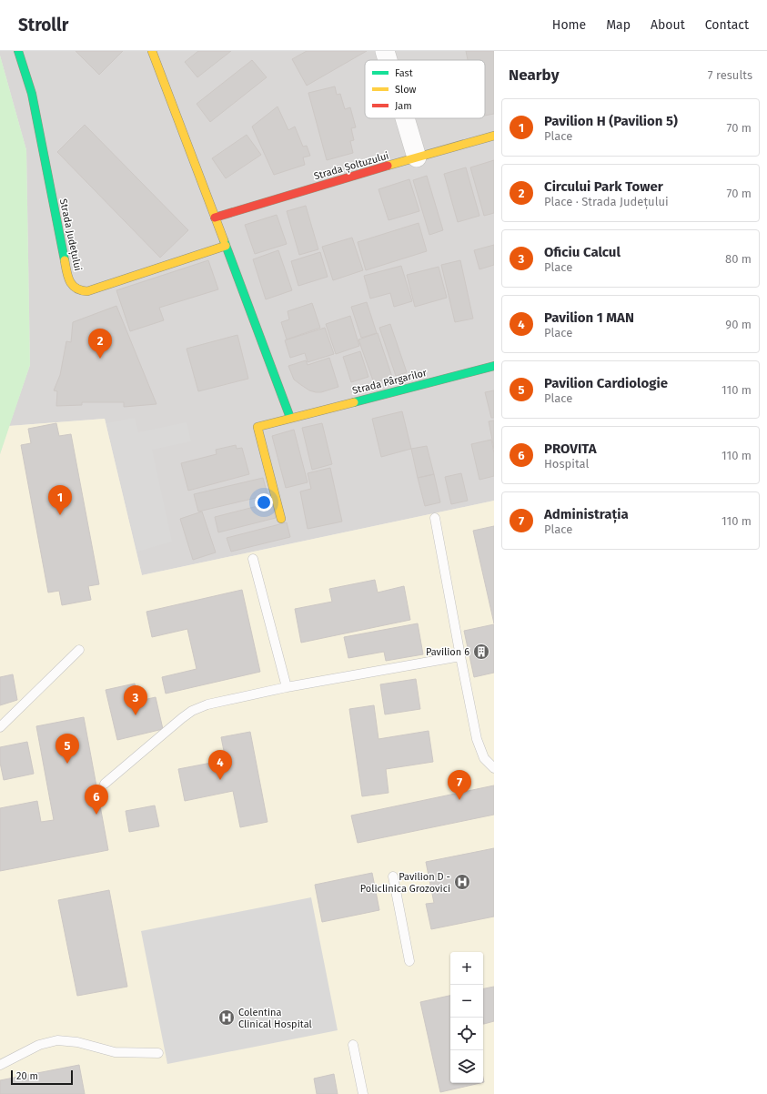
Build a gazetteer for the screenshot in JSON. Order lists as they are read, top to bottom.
{
  "streets": {
    "street": ["Strada Șoltuzului", "Strada Județului", "Strada Pârgarilor"]
  },
  "places": {
    "building": ["Pavilion 6"],
    "hospital": ["Pavilion D - Policlinica Grozovici", "Colentina Clinical Hospital"]
  },
  "legend": ["Fast", "Slow", "Jam"],
  "scale_bar": "20 m",
  "page": {
    "header": "Strollr",
    "nav": [
      "Home",
      "Map",
      "About",
      "Contact"
    ],
    "heading": ["Nearby", "7 results"],
    "list": [
      {
        "mark": "1",
        "name": "Pavilion H (Pavilion 5)",
        "note": "Place",
        "value": "70 m"
      },
      {
        "mark": "2",
        "name": "Circului Park Tower",
        "note": "Place · Strada Județului",
        "value": "70 m"
      },
      {
        "mark": "3",
        "name": "Oficiu Calcul",
        "note": "Place",
        "value": "80 m"
      },
      {
        "mark": "4",
        "name": "Pavilion 1 MAN",
        "note": "Place",
        "value": "90 m"
      },
      {
        "mark": "5",
        "name": "Pavilion Cardiologie",
        "note": "Place",
        "value": "110 m"
      },
      {
        "mark": "6",
        "name": "PROVITA",
        "note": "Hospital",
        "value": "110 m"
      },
      {
        "mark": "7",
        "name": "Administrația",
        "note": "Place",
        "value": "110 m"
      }
    ],
    "pins": [
      "2",
      "1",
      "3",
      "5",
      "4",
      "7",
      "6"
    ],
    "map_buttons": ["+", "−"],
    "scale": "20 m"
  }
}
